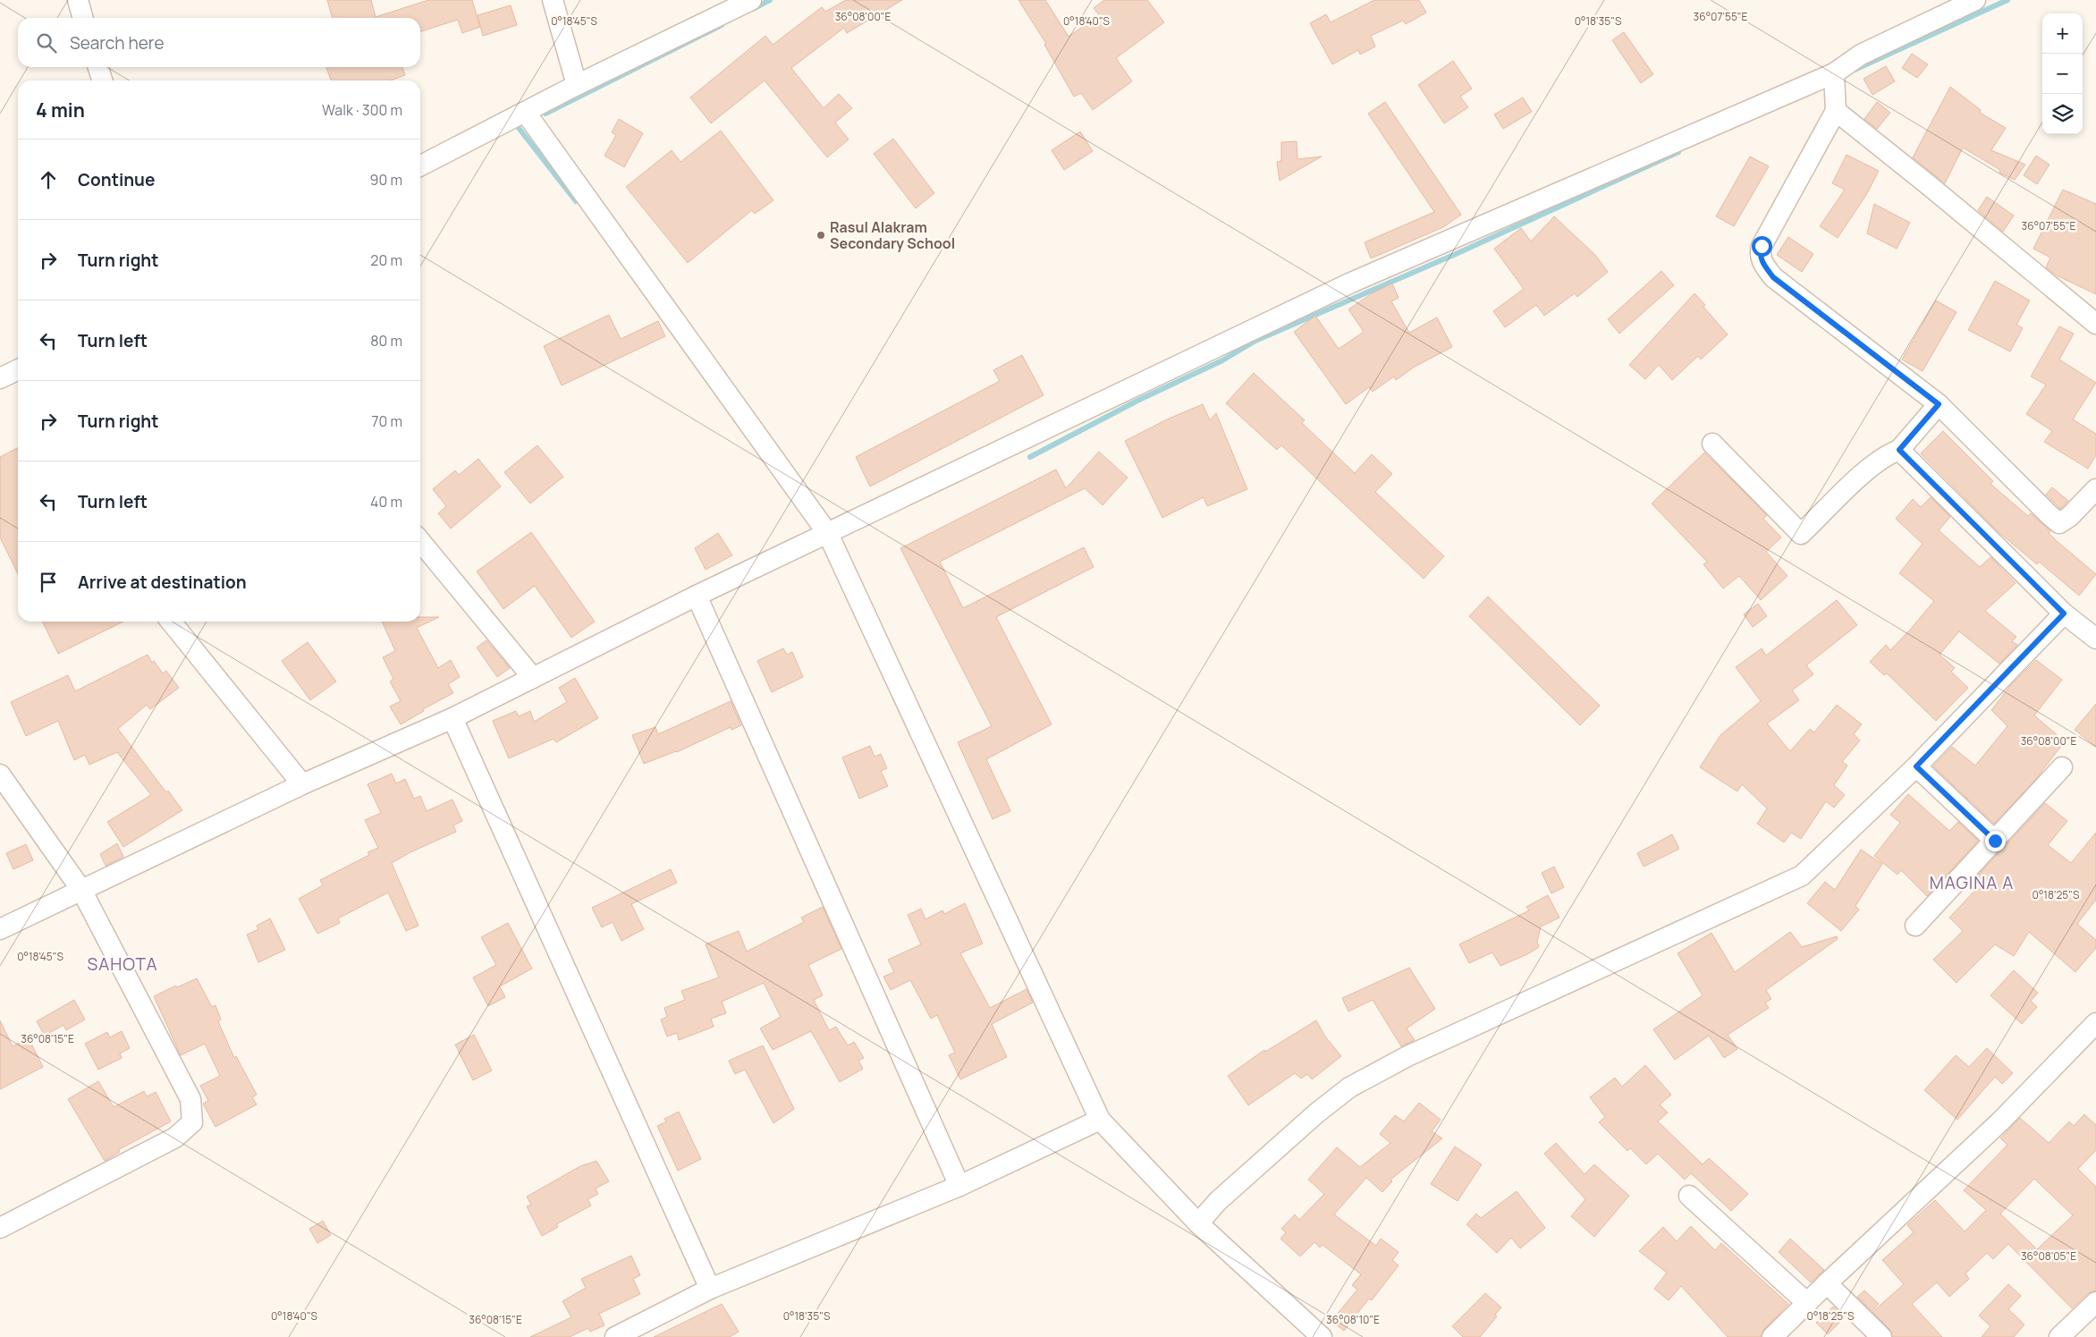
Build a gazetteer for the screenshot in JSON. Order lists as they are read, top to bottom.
{
  "districts": ["MAGINA A", "SAHOTA"],
  "places": ["Rasul Alakram Secondary School"],
  "page": {
    "map_buttons": ["+", "−"],
    "search": "Search here",
    "heading": ["4 min", "Walk · 300 m"],
    "list": [
      ["Continue", "90 m"],
      ["Turn right", "20 m"],
      ["Turn left", "80 m"],
      ["Turn right", "70 m"],
      ["Turn left", "40 m"],
      "Arrive at destination"
    ]
  },
  "coordinates": [
    "36°08'00\"E",
    "36°07'55\"E",
    "0°18'40\"S",
    "0°18'45\"S",
    "0°18'35\"S",
    "0°18'25\"S",
    "36°08'15\"E",
    "36°08'05\"E",
    "36°08'10\"E"
  ]
}
